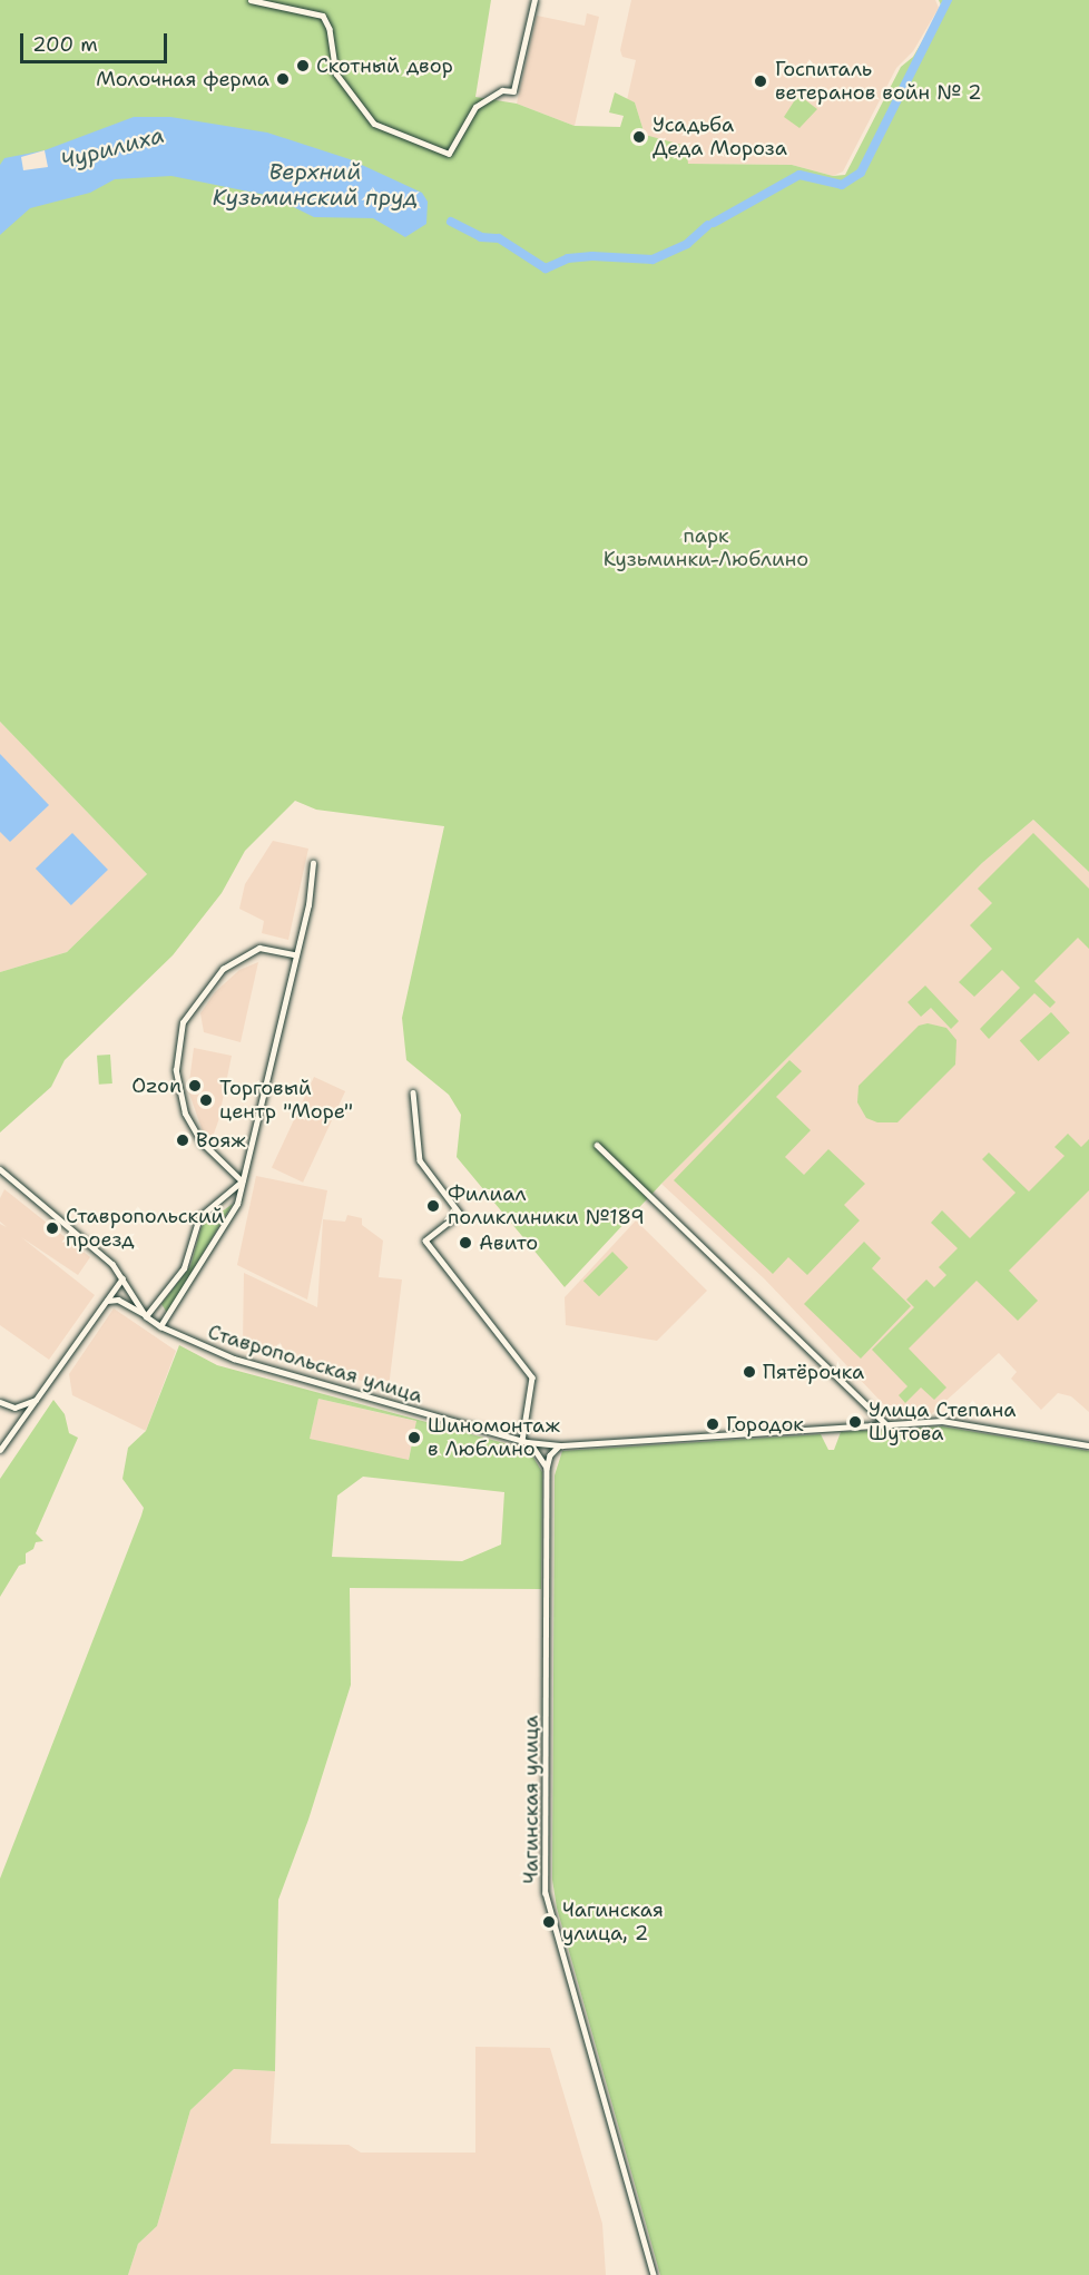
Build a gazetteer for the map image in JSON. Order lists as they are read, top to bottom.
{
  "streets": {
    "street": ["Ставропольская улица", "Чагинская улица"]
  },
  "crossings": [
    ["Ставропольская улица", "Чагинская улица"]
  ],
  "water": ["Чурилиха", "Верхний Кузьминский пруд"],
  "parks": ["парк Кузьминки-Люблино"],
  "places": [
    "Скотный двор",
    "Молочная ферма",
    "Госпиталь ветеранов войн № 2",
    "Усадьба Деда Мороза",
    "Ozon",
    "Торговый центр \"Море\"",
    "Вояж",
    "Филиал поликлиники №189",
    "Ставропольский проезд",
    "Авито",
    "Пятёрочка",
    "Улица Степана Шутова",
    "Городок",
    "Шиномонтаж в Люблино",
    "Чагинская улица, 2"
  ],
  "scale_bar": "200 m"
}
